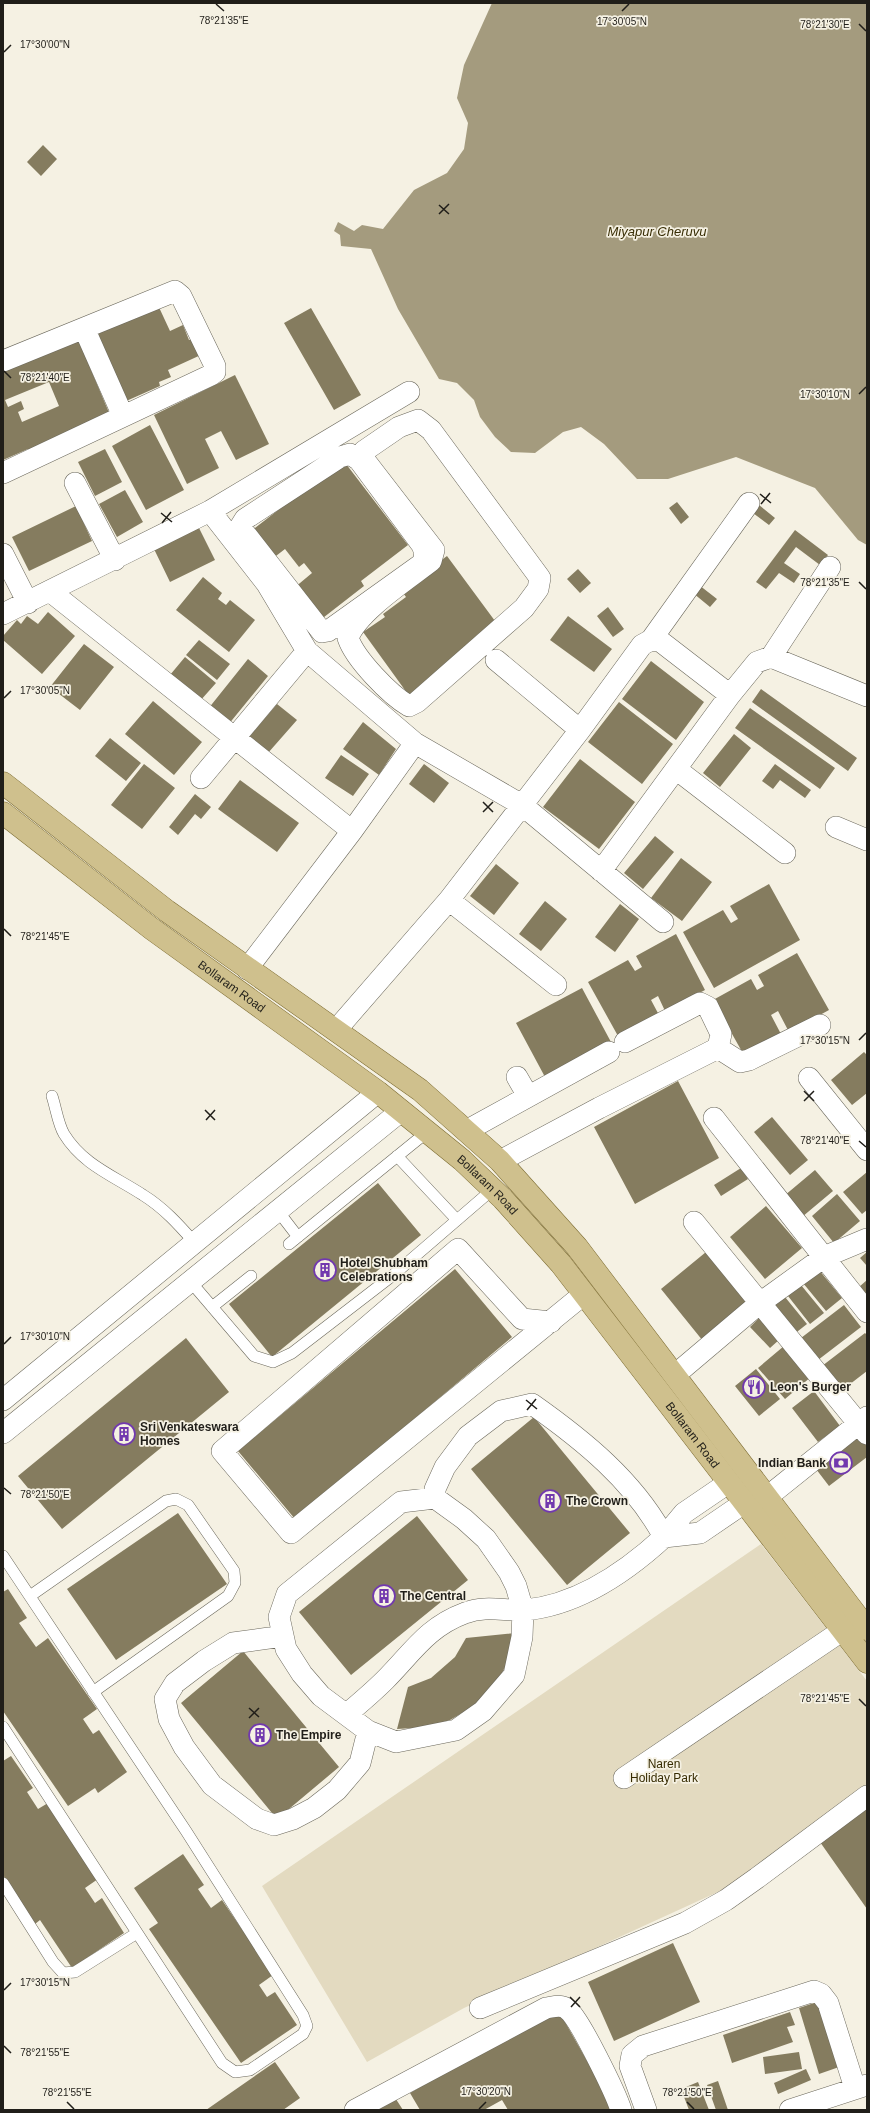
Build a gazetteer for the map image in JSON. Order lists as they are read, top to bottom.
{
  "streets": {
    "main road": ["Bollaram Road"]
  },
  "water": ["Miyapur Cheruvu"],
  "parks": ["Naren Holiday Park"],
  "places": {
    "building": [
      "Hotel Shubham Celebrations",
      "Sri Venkateswara Homes",
      "The Crown",
      "The Central",
      "The Empire"
    ],
    "restaurant": ["Leon's Burger"],
    "bank": ["Indian Bank"]
  },
  "coordinates": [
    "78°21'35\"E",
    "17°30'05\"N",
    "78°21'30\"E",
    "17°30'00\"N",
    "78°21'40\"E",
    "17°30'10\"N",
    "78°21'45\"E",
    "17°30'15\"N",
    "78°21'50\"E",
    "78°21'55\"E",
    "17°30'20\"N"
  ]
}
